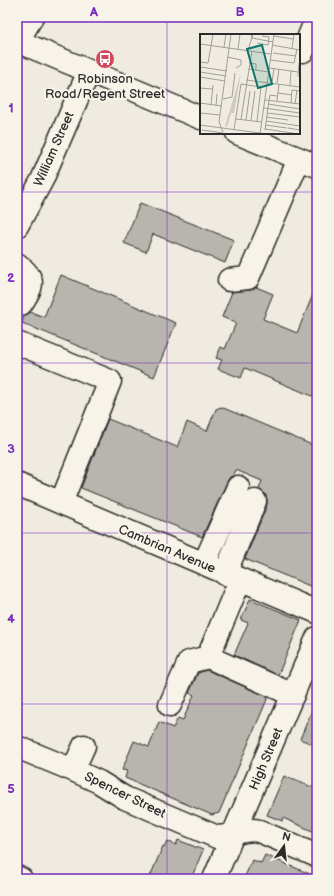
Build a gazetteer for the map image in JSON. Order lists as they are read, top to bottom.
{
  "streets": {
    "street": [
      "William Street",
      "Cambrian Avenue",
      "High Street",
      "Spencer Street"
    ]
  },
  "crossings": [
    ["High Street", "Spencer Street"]
  ],
  "places": {
    "bus stop": ["Robinson Road/Regent Street"]
  },
  "north": "top",
  "grid": {
    "columns": ["A", "B"],
    "rows": [
      "1",
      "2",
      "3",
      "4",
      "5"
    ]
  }
}
